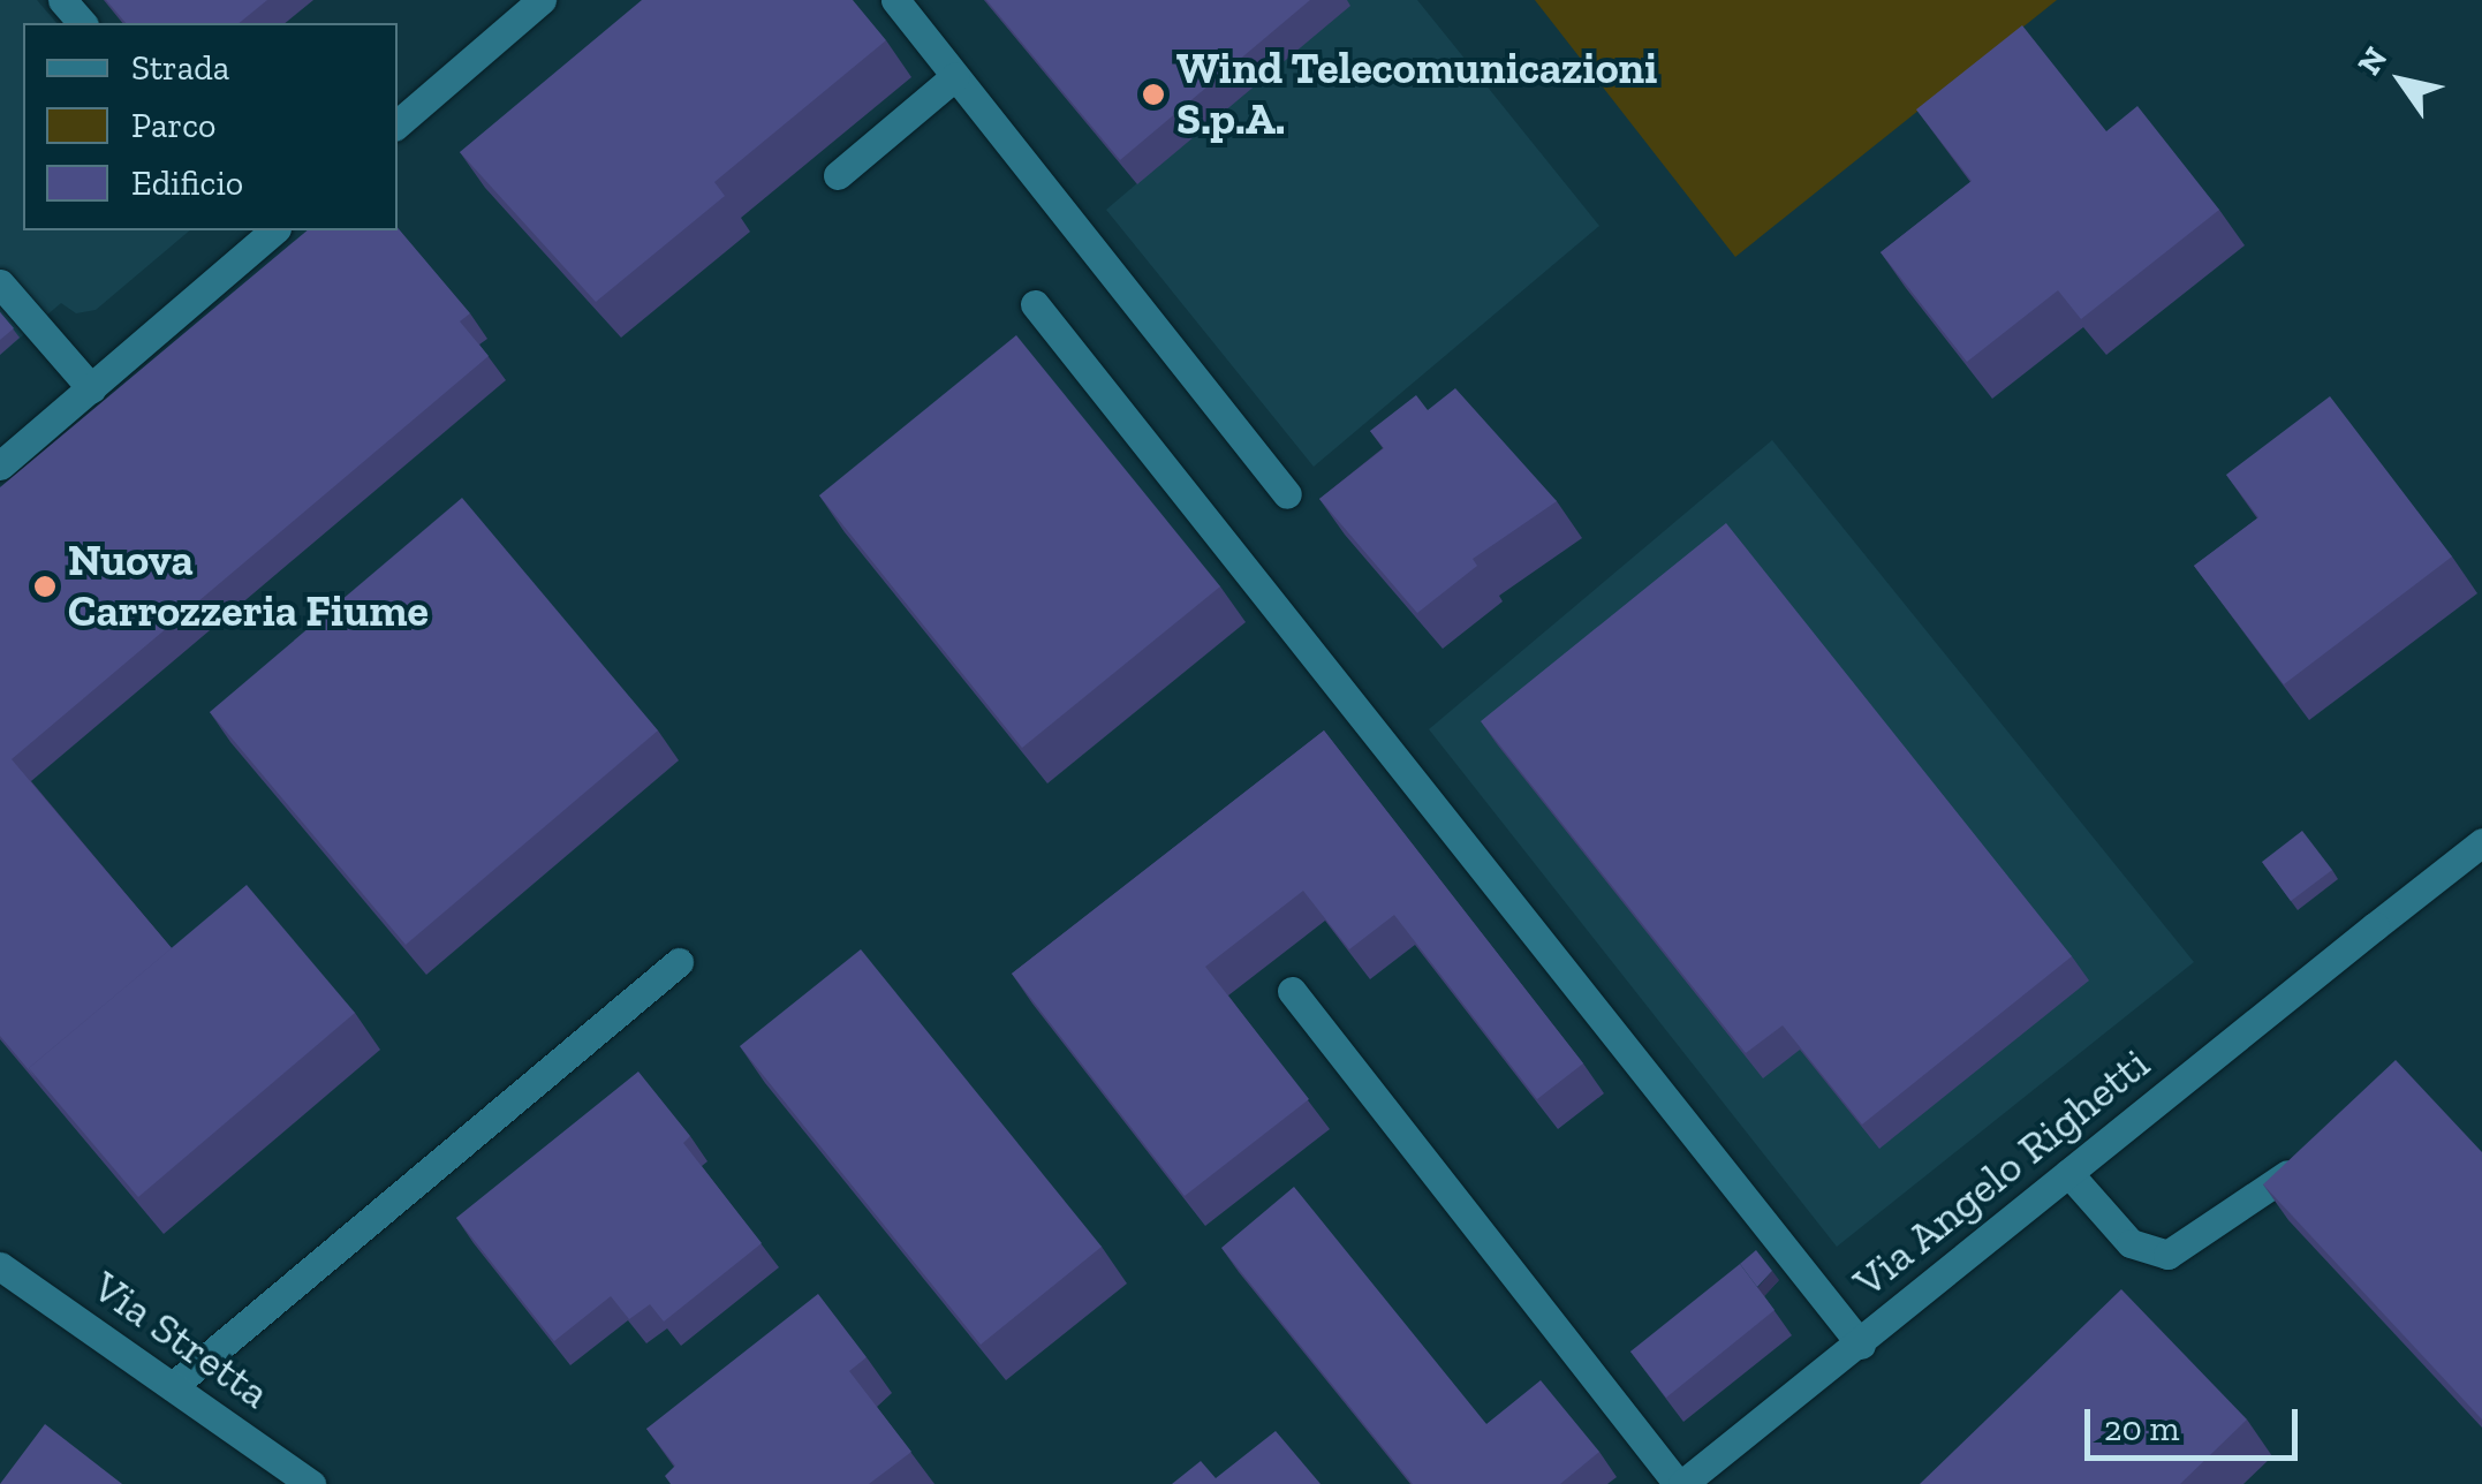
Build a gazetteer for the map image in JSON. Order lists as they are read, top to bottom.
{
  "streets": {
    "street": ["Via Angelo Righetti", "Via Stretta"]
  },
  "places": ["Wind Telecomunicazioni S.p.A.", "Nuova Carrozzeria Fiume"],
  "legend": ["Strada", "Parco", "Edificio"],
  "scale_bar": "20 m",
  "north": "top left"
}
